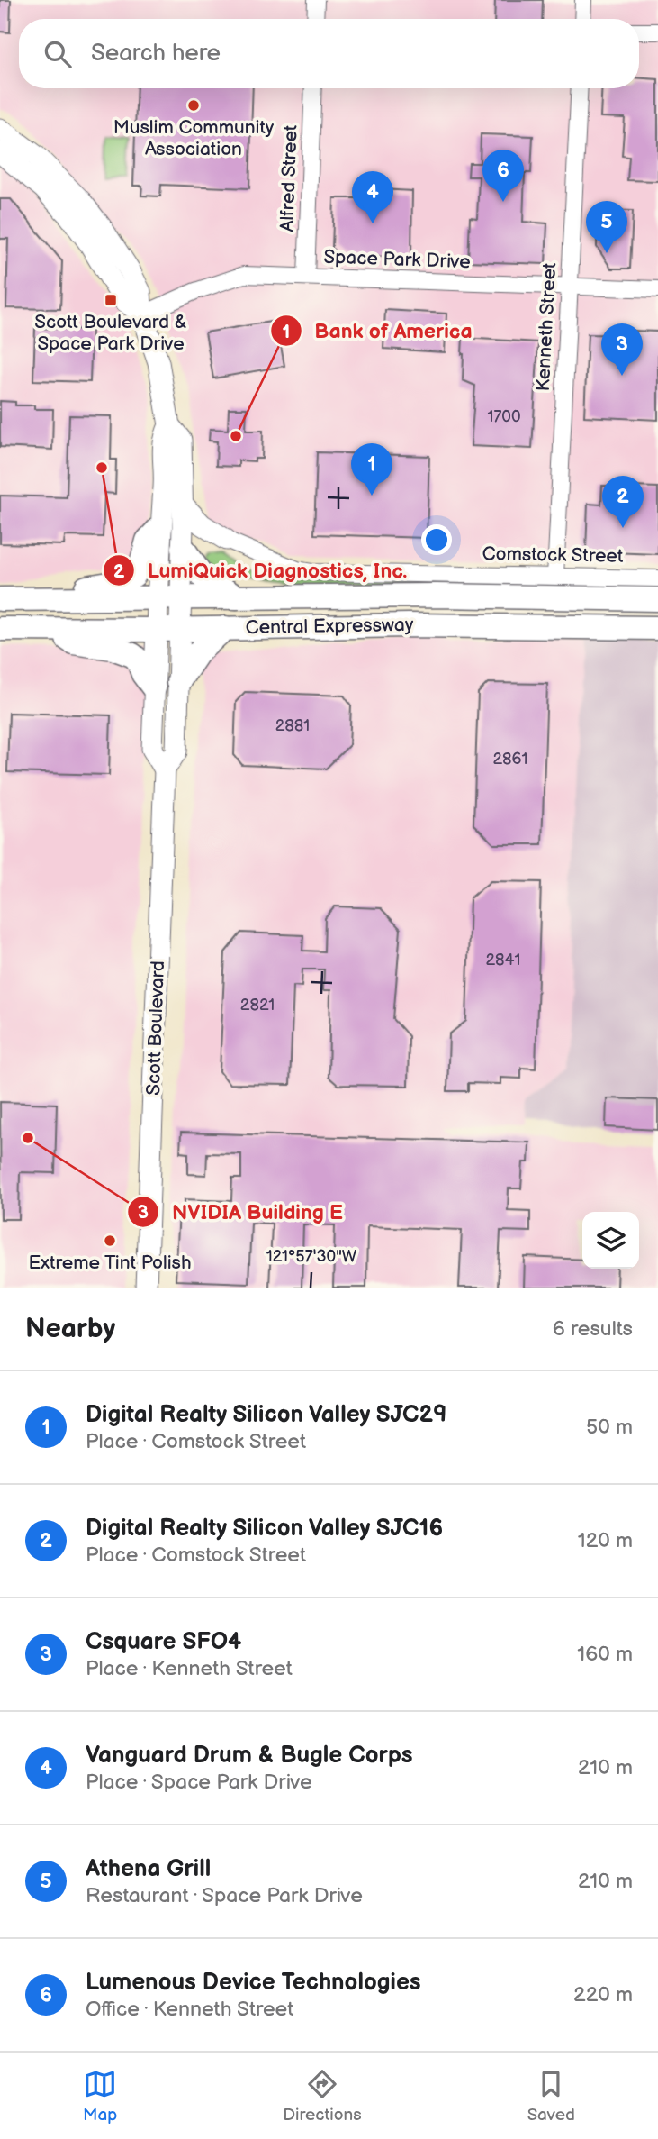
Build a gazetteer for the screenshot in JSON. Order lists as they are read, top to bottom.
{
  "streets": {
    "highway": ["Central Expressway"],
    "main road": ["Scott Boulevard"],
    "street": [
      "Alfred Street",
      "Space Park Drive",
      "Kenneth Street",
      "Comstock Street"
    ]
  },
  "crossings": [
    ["Alfred Street", "Space Park Drive"],
    ["Space Park Drive", "Kenneth Street"],
    ["Space Park Drive", "Scott Boulevard"],
    ["Kenneth Street", "Comstock Street"],
    ["Central Expressway", "Scott Boulevard"]
  ],
  "places": {
    "other": [
      "Muslim Community Association",
      "Bank of America",
      "LumiQuick Diagnostics, Inc.",
      "NVIDIA Building E",
      "Extreme Tint Polish"
    ],
    "transit": ["Scott Boulevard & Space Park Drive"]
  },
  "house_numbers": [
    "1700",
    "2881",
    "2861",
    "2841",
    "2821"
  ],
  "page": {
    "search": "Search here",
    "pins": [
      "6",
      "4",
      "5",
      "3",
      "1",
      "2"
    ],
    "heading": ["Nearby", "6 results"],
    "list": [
      {
        "mark": "1",
        "name": "Digital Realty Silicon Valley SJC29",
        "note": "Place · Comstock Street",
        "value": "50 m"
      },
      {
        "mark": "2",
        "name": "Digital Realty Silicon Valley SJC16",
        "note": "Place · Comstock Street",
        "value": "120 m"
      },
      {
        "mark": "3",
        "name": "Csquare SFO4",
        "note": "Place · Kenneth Street",
        "value": "160 m"
      },
      {
        "mark": "4",
        "name": "Vanguard Drum & Bugle Corps",
        "note": "Place · Space Park Drive",
        "value": "210 m"
      },
      {
        "mark": "5",
        "name": "Athena Grill",
        "note": "Restaurant · Space Park Drive",
        "value": "210 m"
      },
      {
        "mark": "6",
        "name": "Lumenous Device Technologies",
        "note": "Office · Kenneth Street",
        "value": "220 m"
      }
    ],
    "nav": ["Map", "Directions", "Saved"]
  },
  "coordinates": ["121°57'30\"W"]
}
